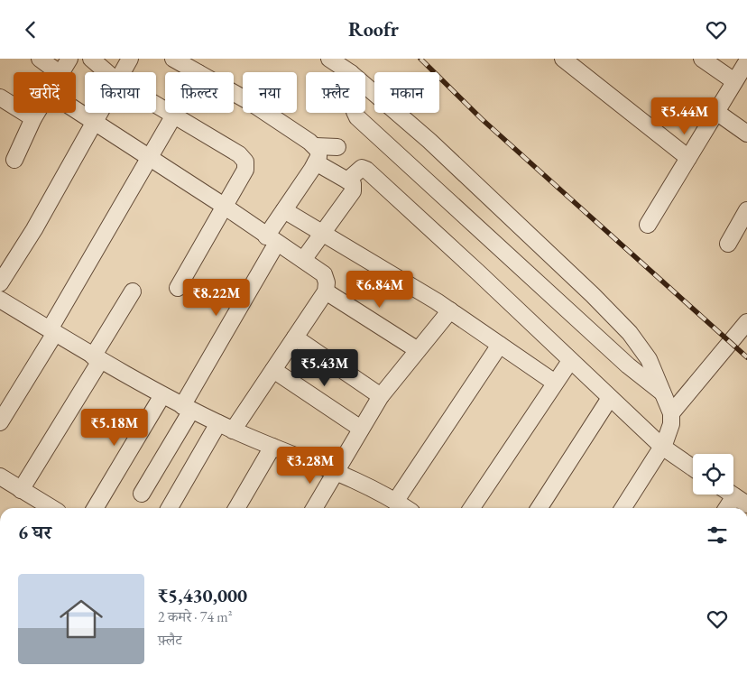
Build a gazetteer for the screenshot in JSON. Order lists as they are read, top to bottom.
{
  "page": {
    "header": "Roofr",
    "chip": [
      "खरीदें",
      "किराया",
      "फ़िल्टर",
      "नया",
      "फ़्लैट",
      "मकान"
    ],
    "price": [
      "₹5.44M",
      "₹6.84M",
      "₹8.22M",
      "₹5.43M",
      "₹5.18M",
      "₹3.28M"
    ],
    "heading": "6 घर",
    "list": [
      {
        "name": "₹5,430,000",
        "note": "2 कमरे · 74 m² · फ़्लैट"
      }
    ]
  }
}
